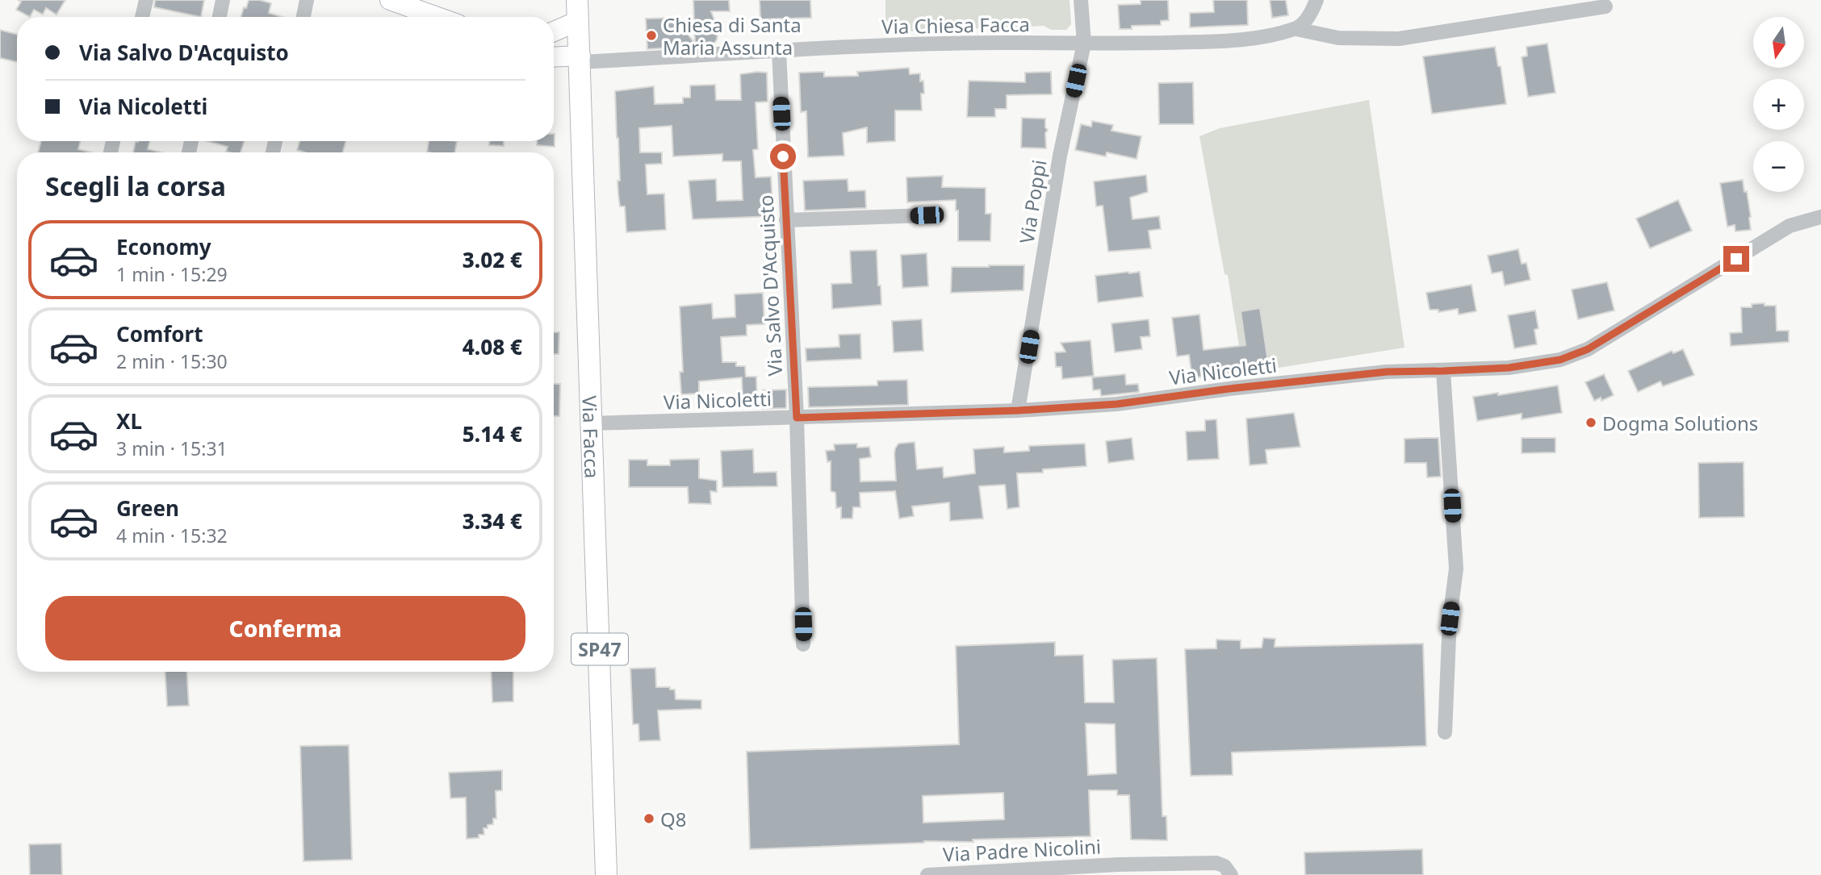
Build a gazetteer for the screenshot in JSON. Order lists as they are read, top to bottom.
{
  "streets": {
    "main road": ["Via Facca", "SP47"],
    "street": [
      "Via Chiesa Facca",
      "Via Poppi",
      "Via Salvo D'Acquisto",
      "Via Nicoletti",
      "Via Padre Nicolini"
    ]
  },
  "crossings": [
    ["Via Chiesa Facca", "Via Poppi"],
    ["Via Chiesa Facca", "Via Salvo D'Acquisto"],
    ["Via Chiesa Facca", "Via Facca"],
    ["Via Poppi", "Via Nicoletti"],
    ["Via Salvo D'Acquisto", "Via Nicoletti"],
    ["Via Nicoletti", "Via Facca"]
  ],
  "places": ["Chiesa di Santa Maria Assunta", "Dogma Solutions", "Q8"],
  "north": "bottom",
  "page": {
    "map_buttons": ["+", "−"],
    "banner": ["Via Salvo D'Acquisto", "Via Nicoletti"],
    "heading": "Scegli la corsa",
    "list": [
      {
        "name": "Economy",
        "note": "1 min · 15:29",
        "value": "3.02 €"
      },
      {
        "name": "Comfort",
        "note": "2 min · 15:30",
        "value": "4.08 €"
      },
      {
        "name": "XL",
        "note": "3 min · 15:31",
        "value": "5.14 €"
      },
      {
        "name": "Green",
        "note": "4 min · 15:32",
        "value": "3.34 €"
      }
    ],
    "buttons": "Conferma"
  }
}
